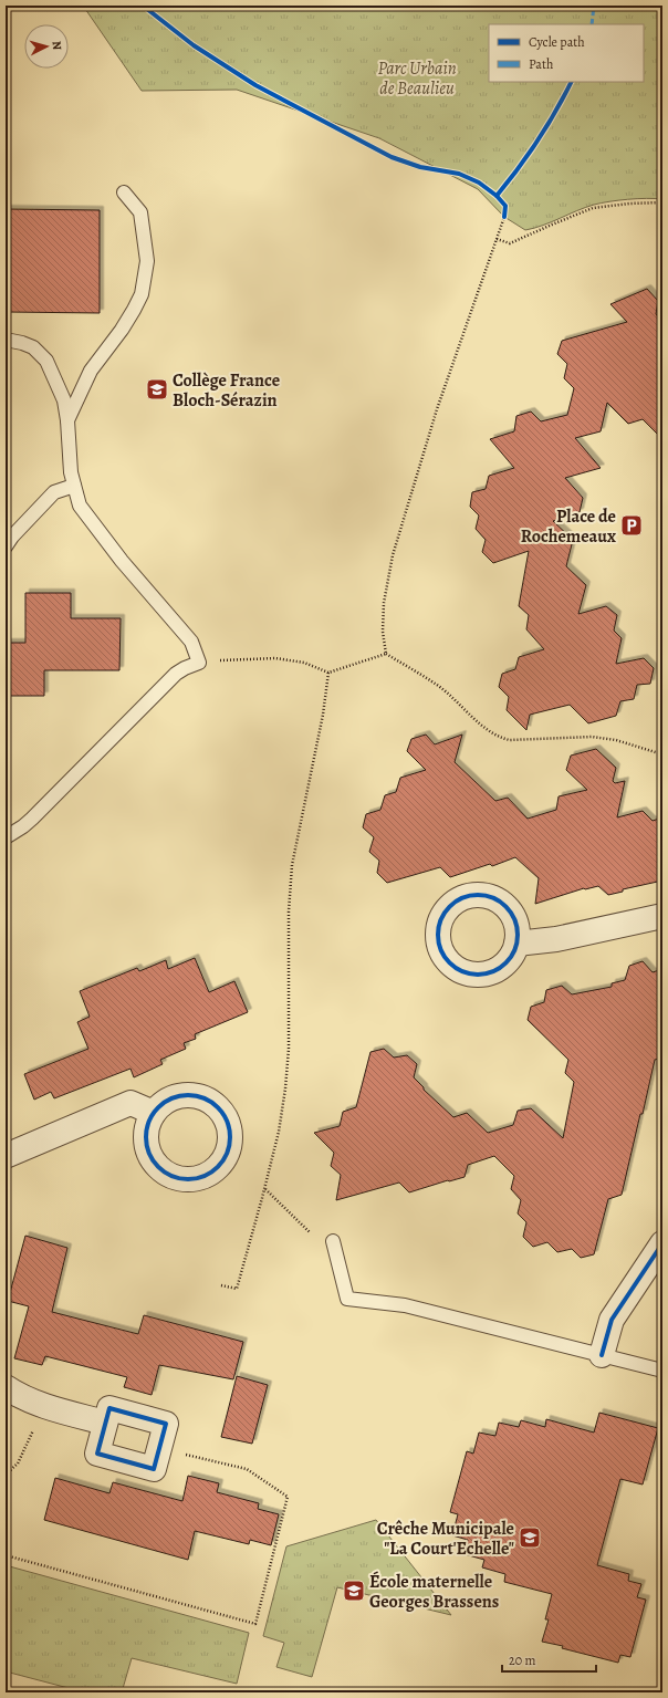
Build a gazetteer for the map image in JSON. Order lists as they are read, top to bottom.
{
  "parks": ["Parc Urbain de Beaulieu"],
  "places": {
    "school or university": ["Collège France Bloch-Sérazin", "Crêche Municipale \"La Court'Echelle\"", "École maternelle Georges Brassens"],
    "parking": ["Place de Rochemeaux"]
  },
  "legend": ["Cycle path", "Path"],
  "scale_bar": "20 m",
  "north": "right"
}
